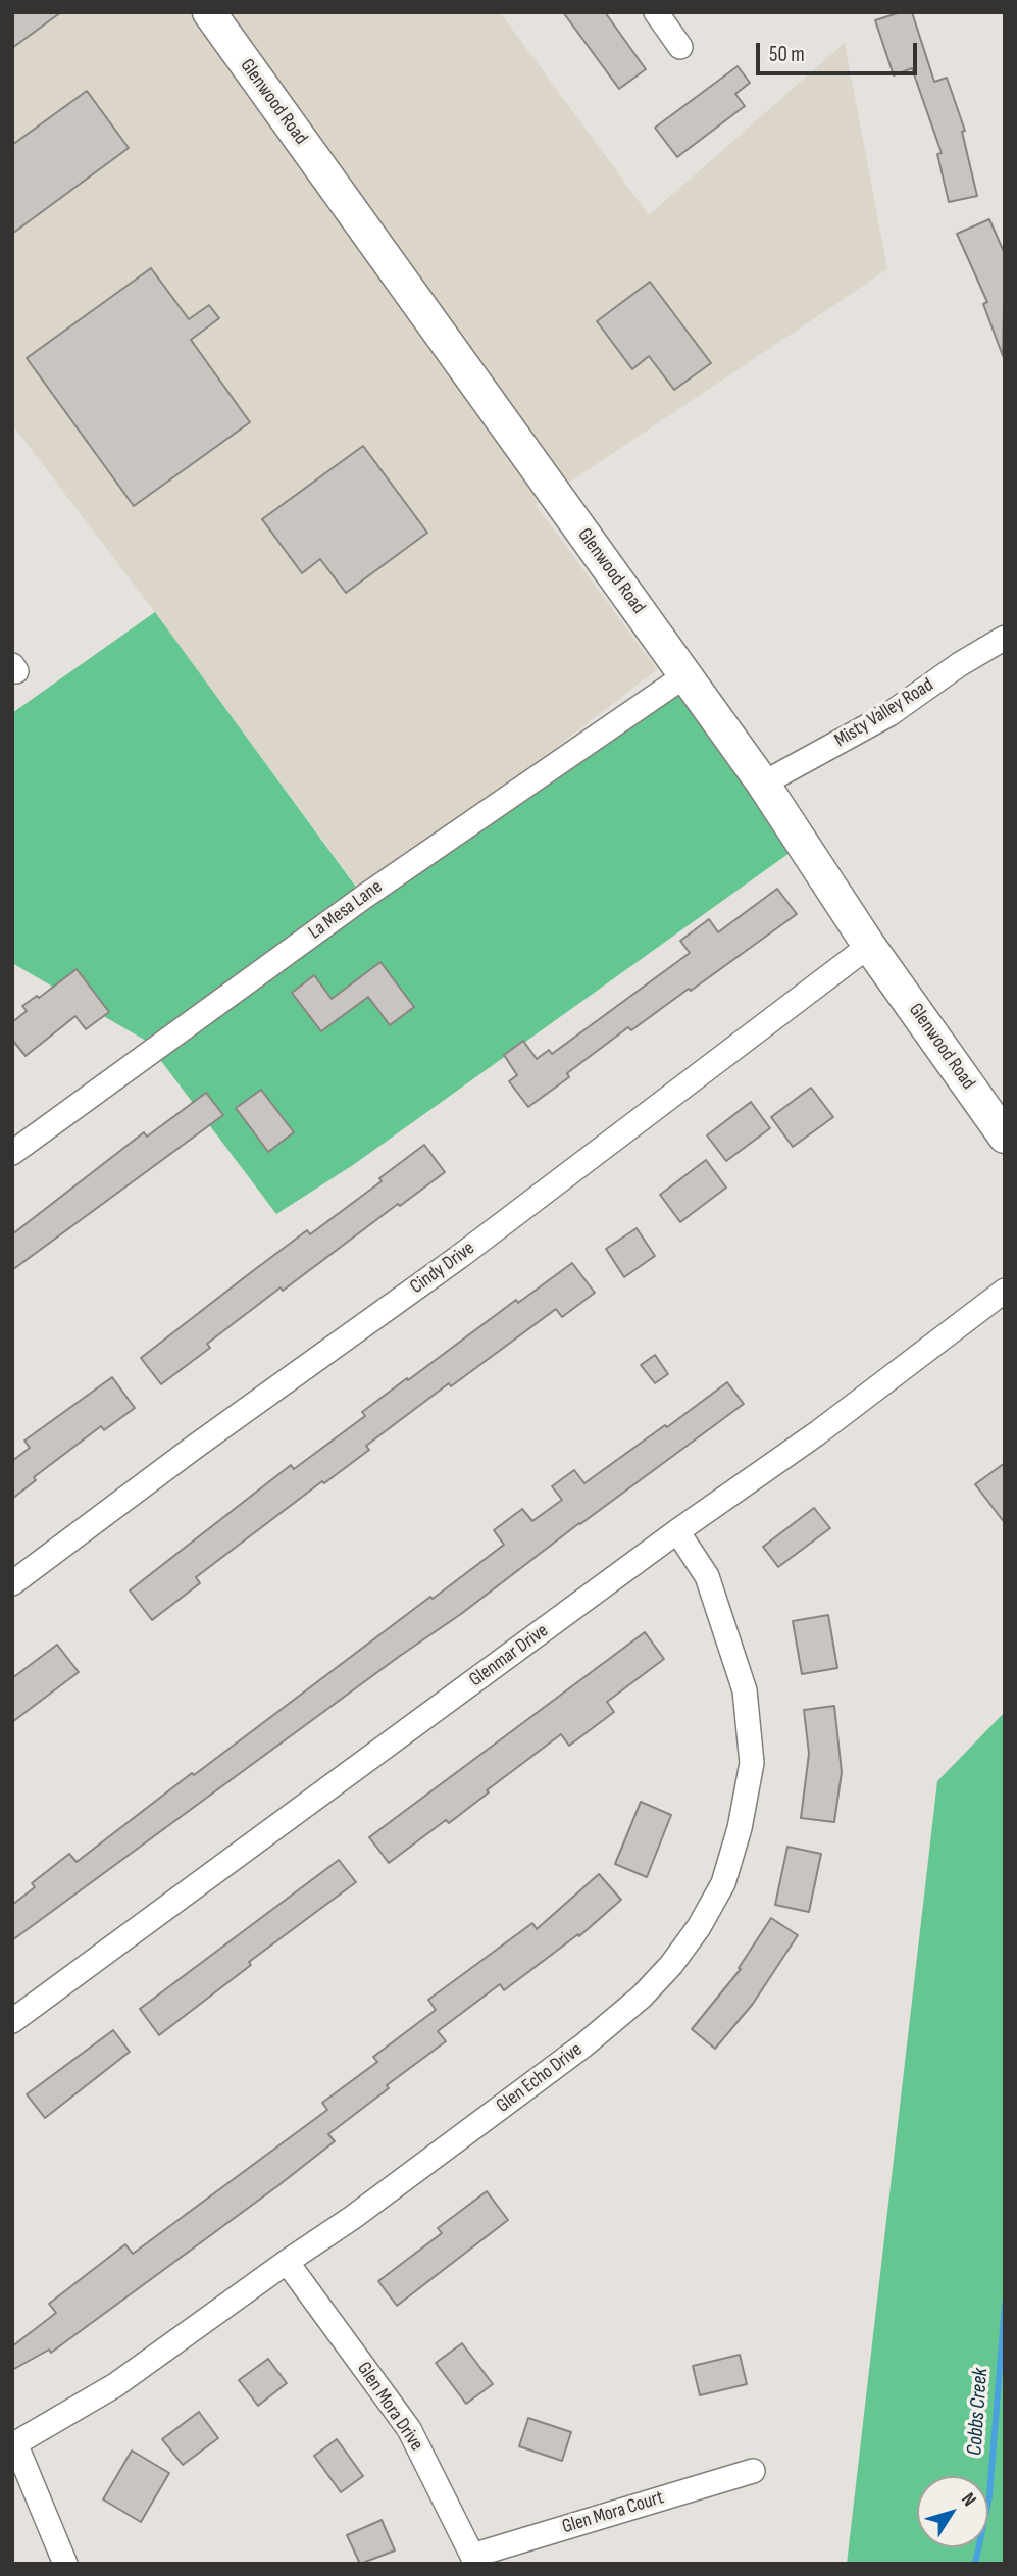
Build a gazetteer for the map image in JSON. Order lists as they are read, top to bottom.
{
  "streets": {
    "main road": ["Glenwood Road"],
    "street": [
      "Misty Valley Road",
      "La Mesa Lane",
      "Cindy Drive",
      "Glenmar Drive",
      "Glen Echo Drive",
      "Glen Mora Drive",
      "Glen Mora Court"
    ]
  },
  "crossings": [
    ["Glenwood Road", "Misty Valley Road"],
    ["Glenwood Road", "La Mesa Lane"],
    ["Glenwood Road", "Cindy Drive"],
    ["Glenmar Drive", "Glen Echo Drive"],
    ["Glen Echo Drive", "Glen Mora Drive"],
    ["Glen Mora Drive", "Glen Mora Court"]
  ],
  "water": ["Cobbs Creek"],
  "scale_bar": "50 m",
  "north": "top right"
}
